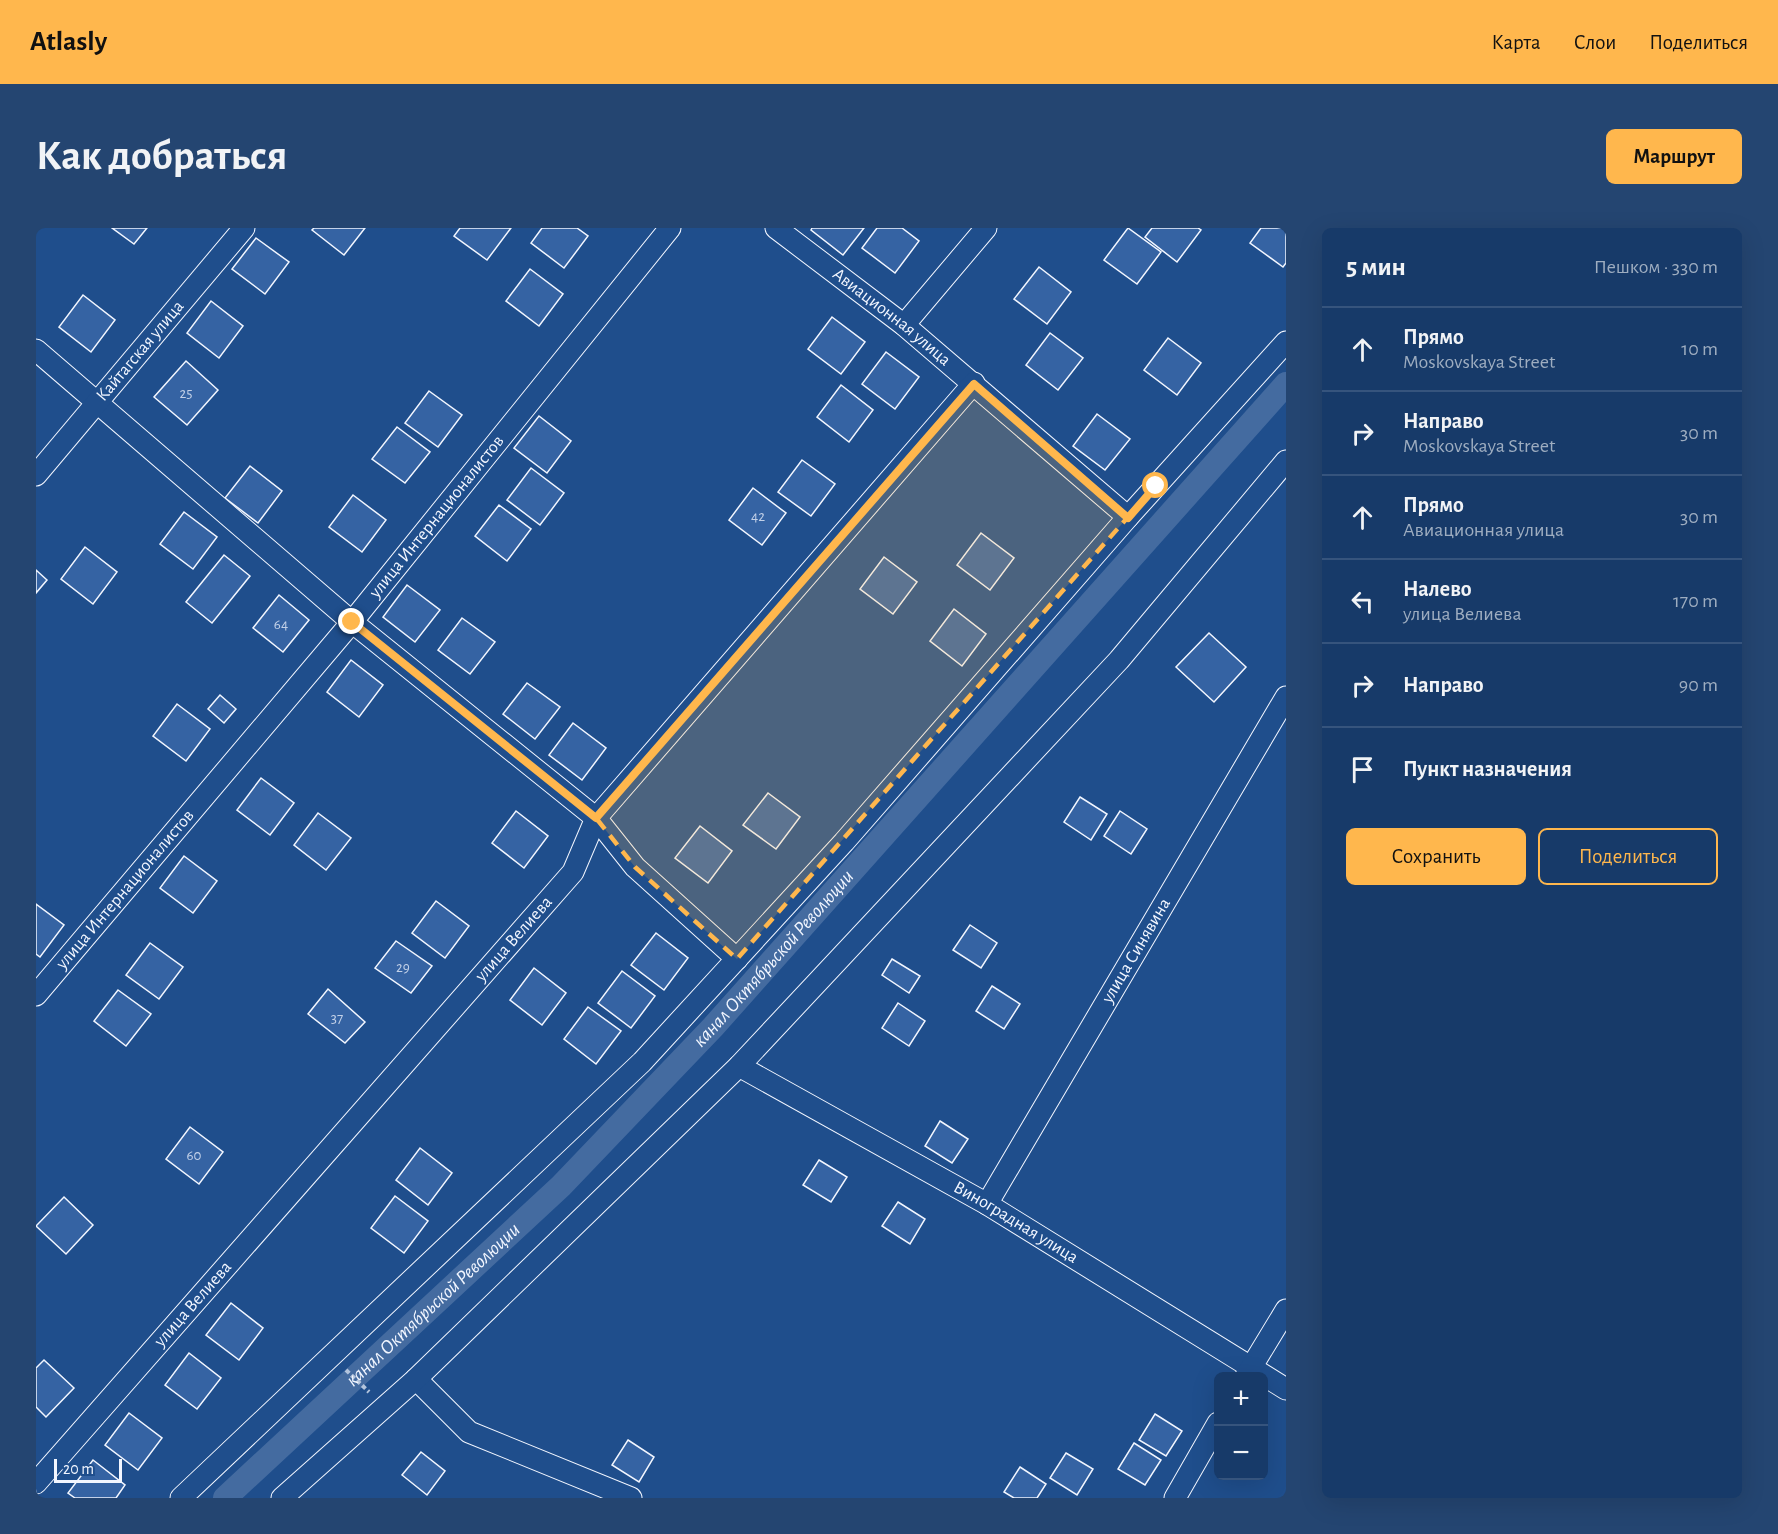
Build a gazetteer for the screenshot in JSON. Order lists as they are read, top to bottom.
{
  "streets": {
    "street": [
      "Авиационная улица",
      "Кайтагская улица",
      "улица Интернационалистов",
      "улица Велиева",
      "улица Синявина",
      "Виноградная улица"
    ]
  },
  "crossings": [
    ["Авиационная улица", "улица Велиева"],
    ["улица Синявина", "Виноградная улица"]
  ],
  "water": ["канал Октябрьской Революции"],
  "house_numbers": [
    "25",
    "42",
    "64",
    "29",
    "37",
    "60"
  ],
  "scale_bar": "20 m",
  "page": {
    "header": "Atlasly",
    "nav": ["Карта", "Слои", "Поделиться"],
    "buttons": [
      "Маршрут",
      ["Сохранить", "Поделиться"]
    ],
    "title": "Как добраться",
    "heading": ["5 мин", "Пешком · 330 m"],
    "list": [
      ["Прямо", "Moskovskaya Street", "10 m"],
      ["Направо", "Moskovskaya Street", "30 m"],
      ["Прямо", "Авиационная улица", "30 m"],
      ["Налево", "улица Велиева", "170 m"],
      ["Направо", "90 m"],
      "Пункт назначения"
    ],
    "map_buttons": ["+", "−"],
    "scale": "20 m"
  }
}
